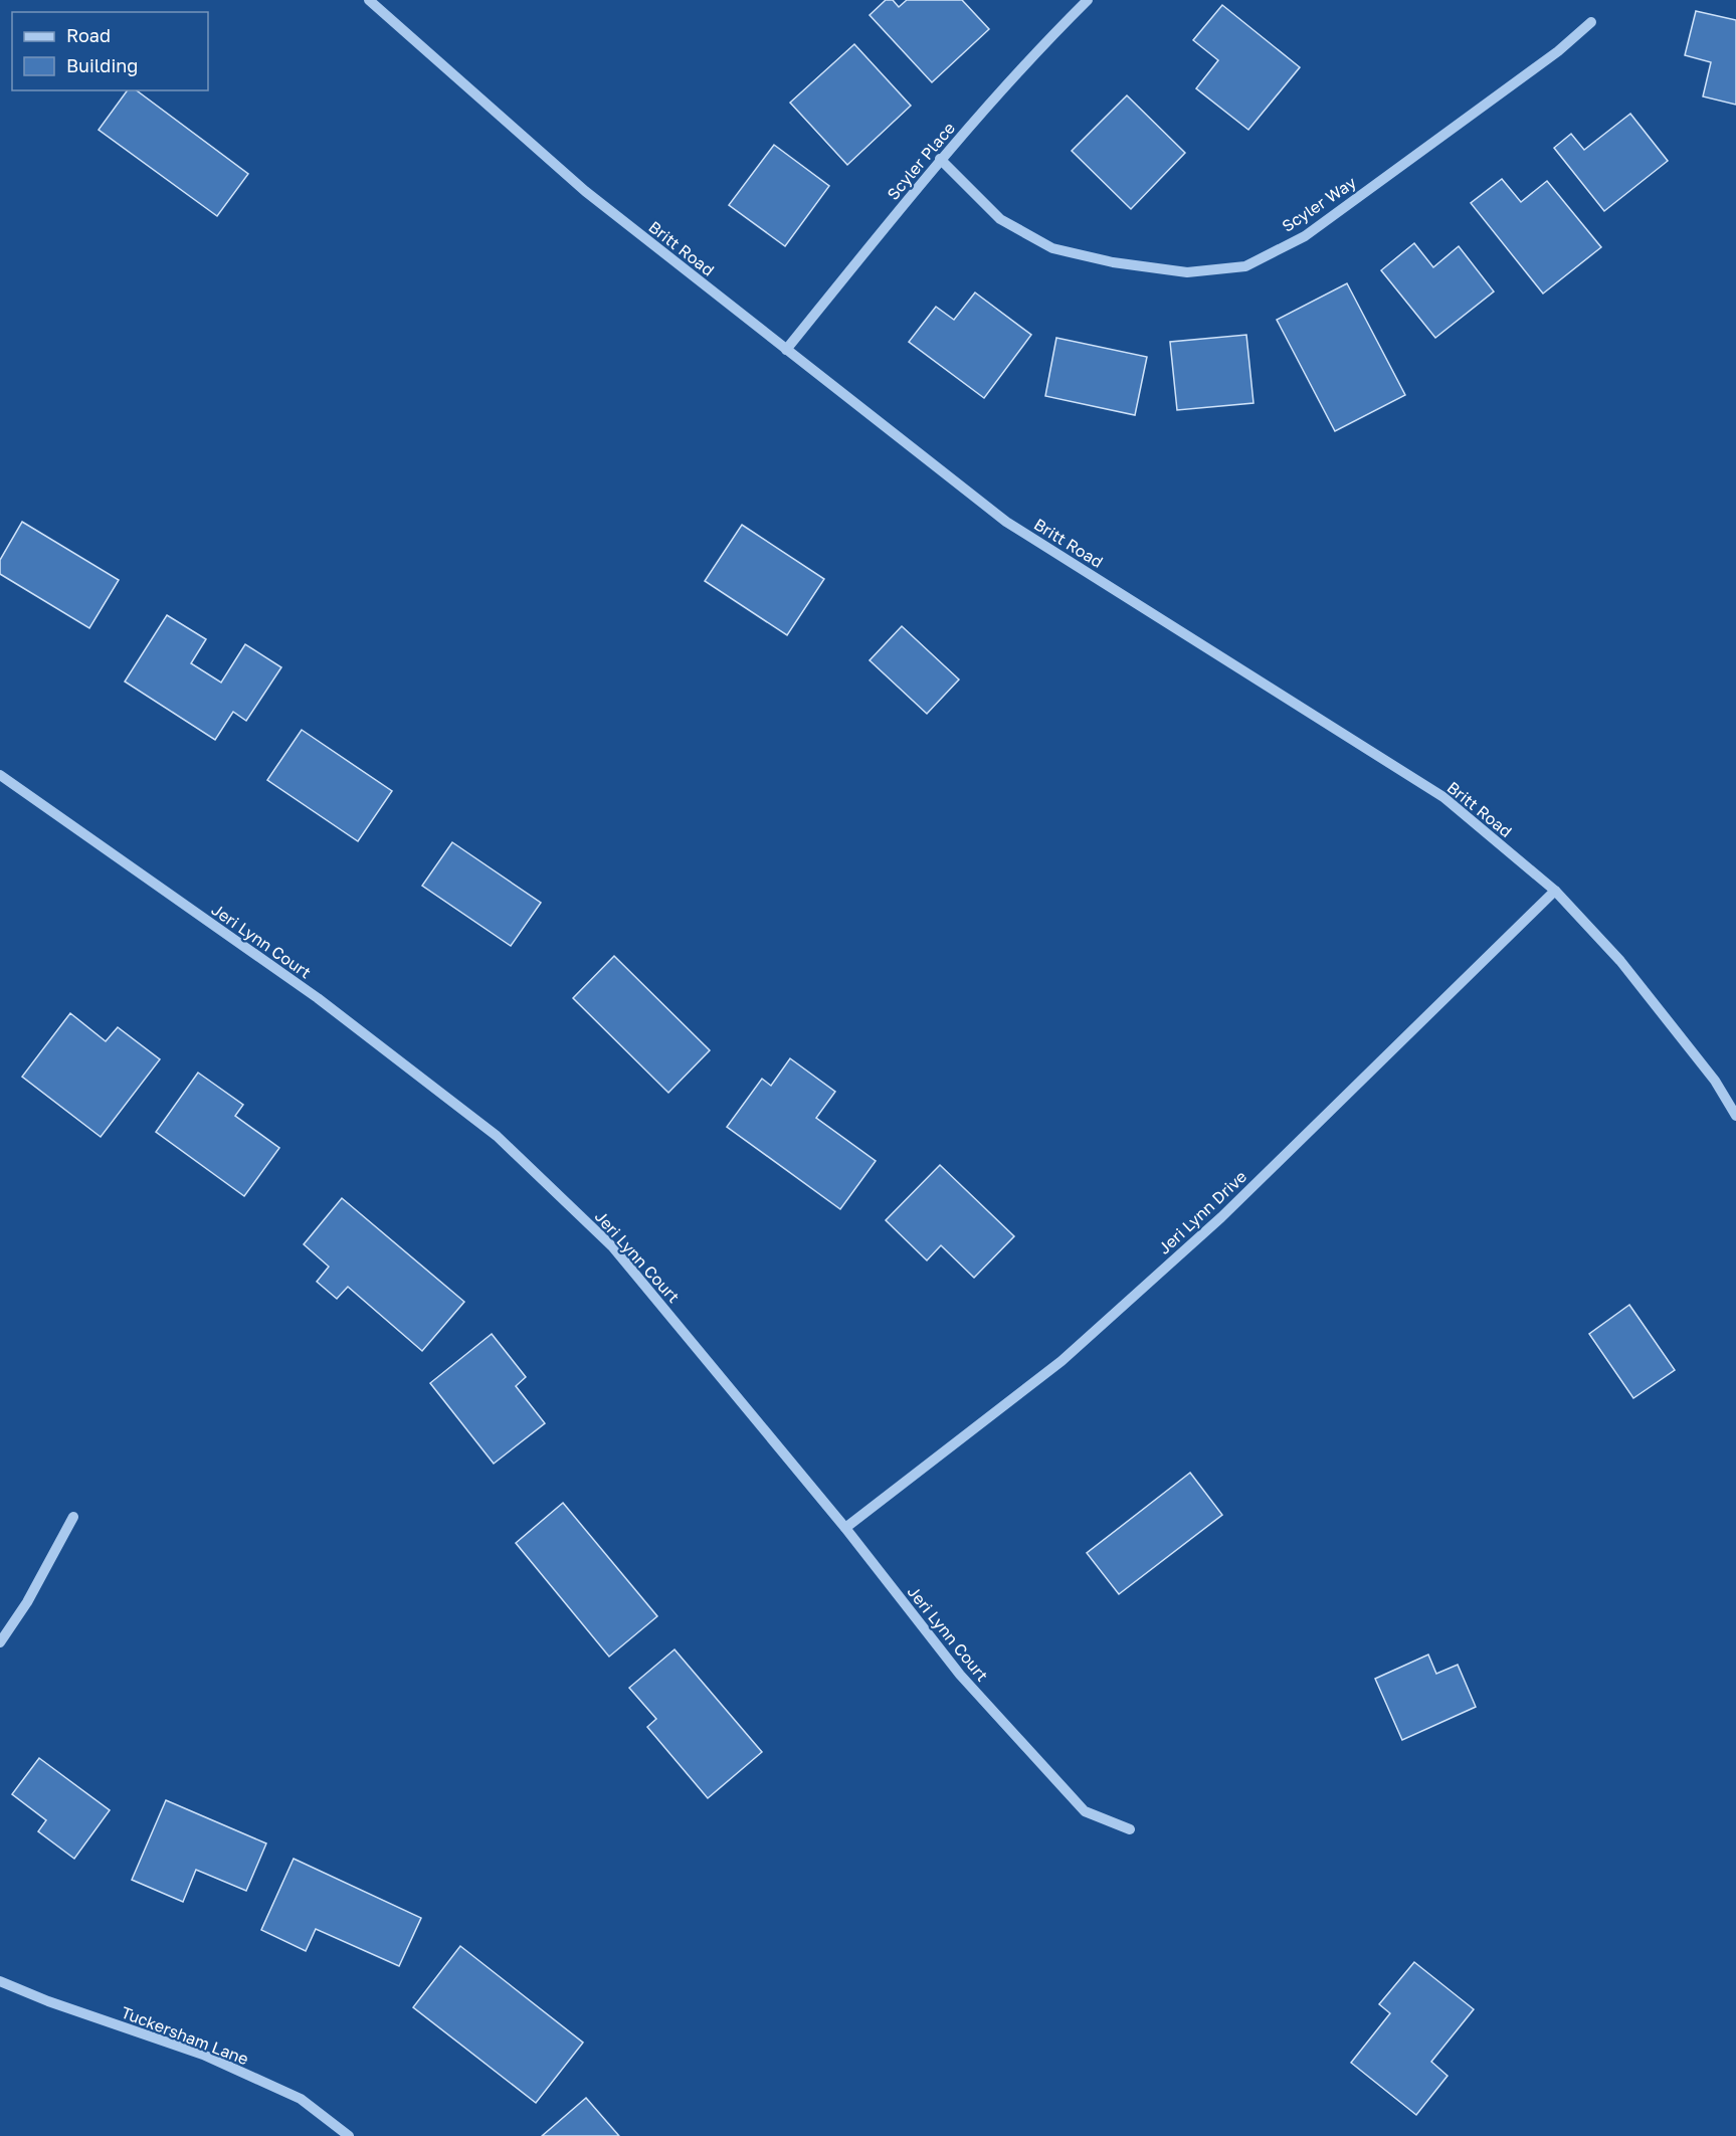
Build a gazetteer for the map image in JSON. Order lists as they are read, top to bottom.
{
  "streets": {
    "street": [
      "Scyler Place",
      "Scyler Way",
      "Britt Road",
      "Jeri Lynn Court",
      "Jeri Lynn Drive",
      "Tuckersham Lane"
    ]
  },
  "crossings": [
    ["Scyler Place", "Scyler Way"],
    ["Scyler Place", "Britt Road"],
    ["Britt Road", "Jeri Lynn Drive"],
    ["Jeri Lynn Court", "Jeri Lynn Drive"]
  ],
  "legend": ["Road", "Building"]
}
